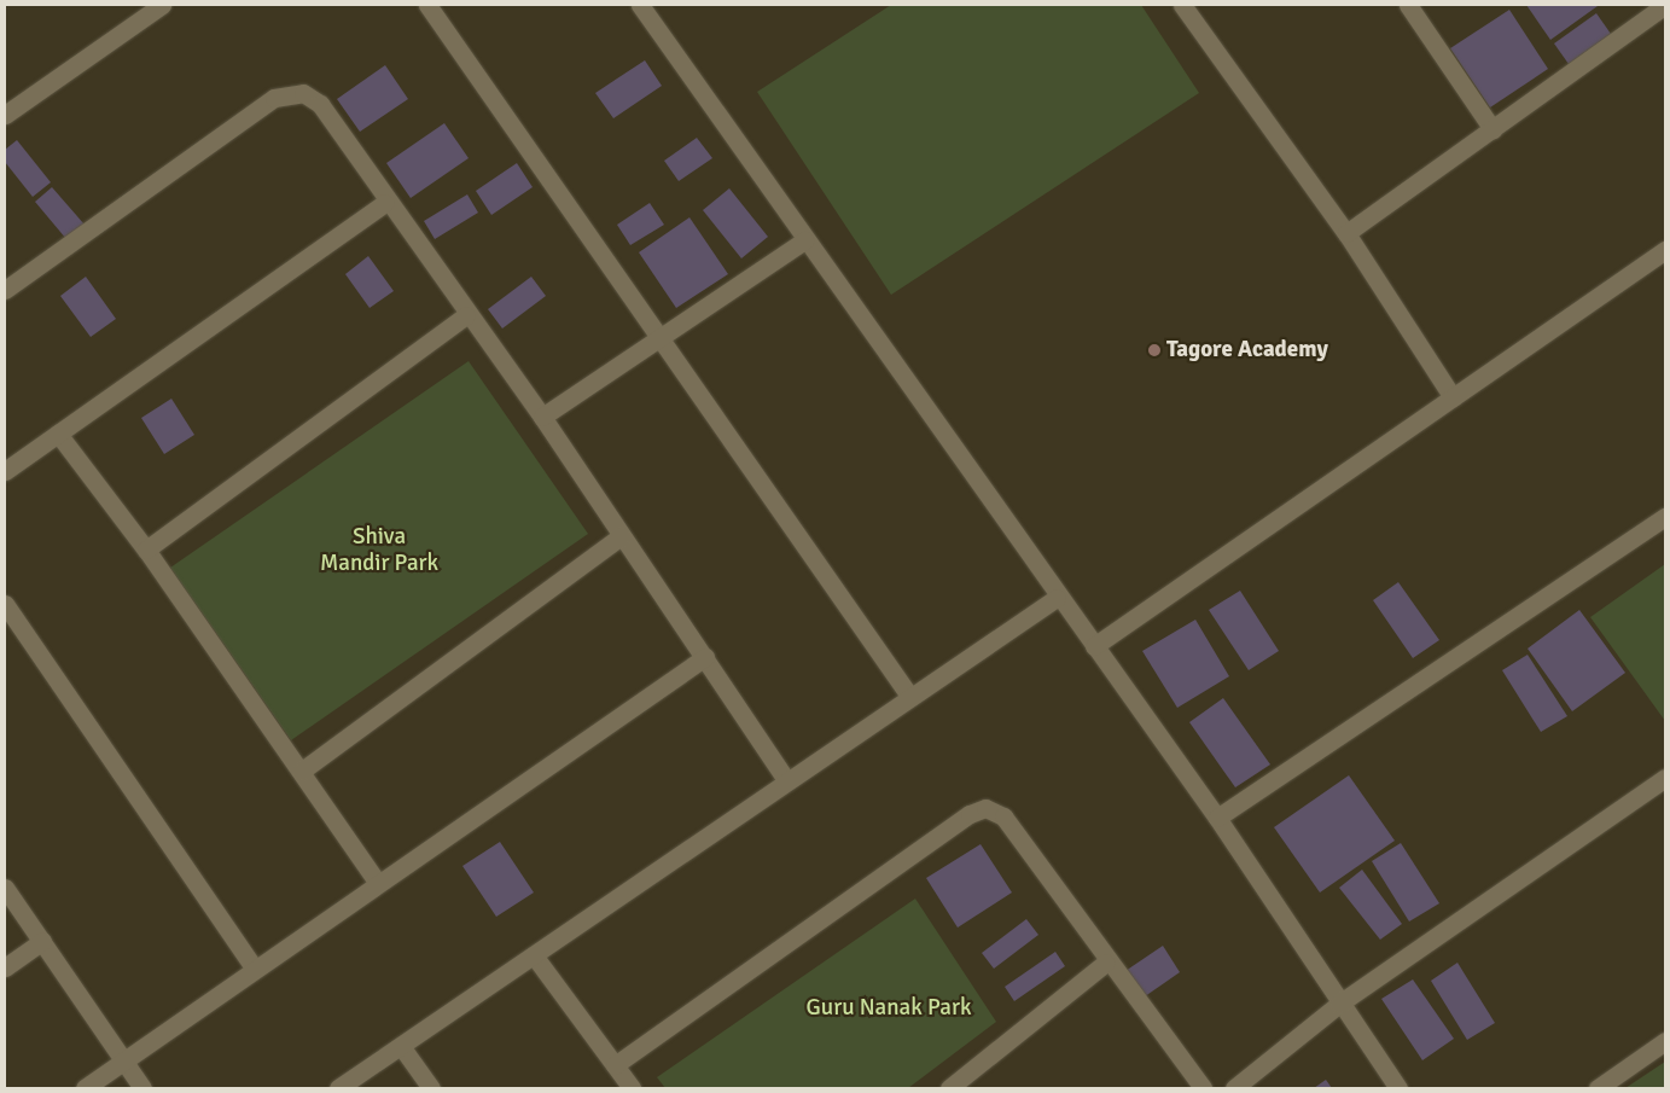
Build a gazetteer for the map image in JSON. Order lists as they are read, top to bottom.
{
  "parks": ["Shiva Mandir Park", "Guru Nanak Park"],
  "places": ["Tagore Academy"]
}
